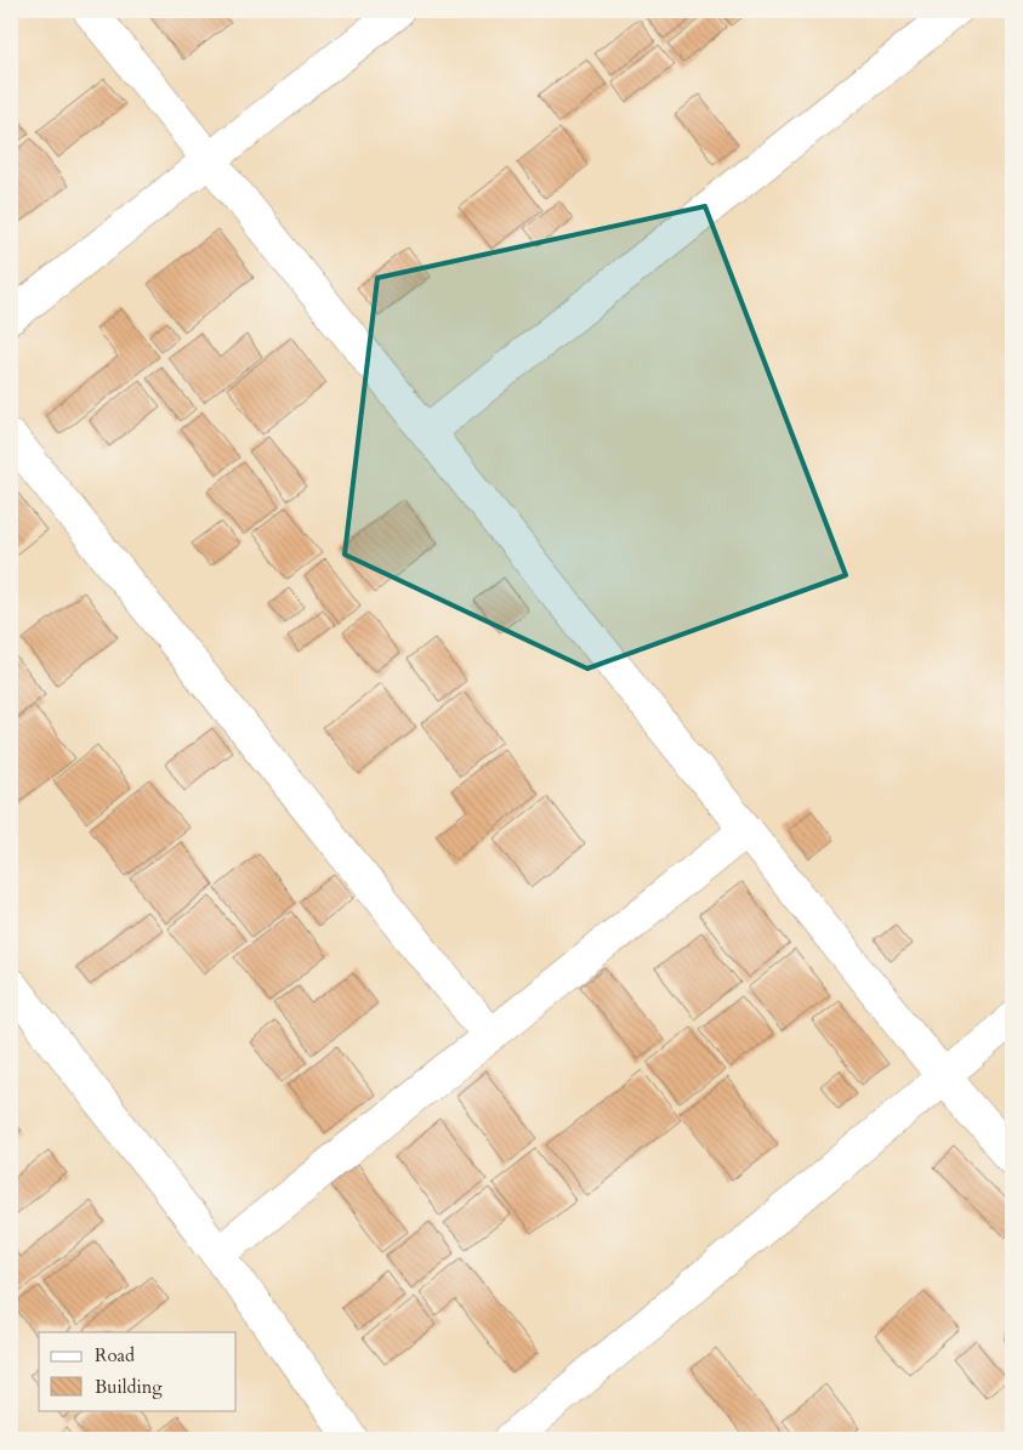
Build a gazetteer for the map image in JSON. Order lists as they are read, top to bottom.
{
  "legend": ["Road", "Building"]
}
